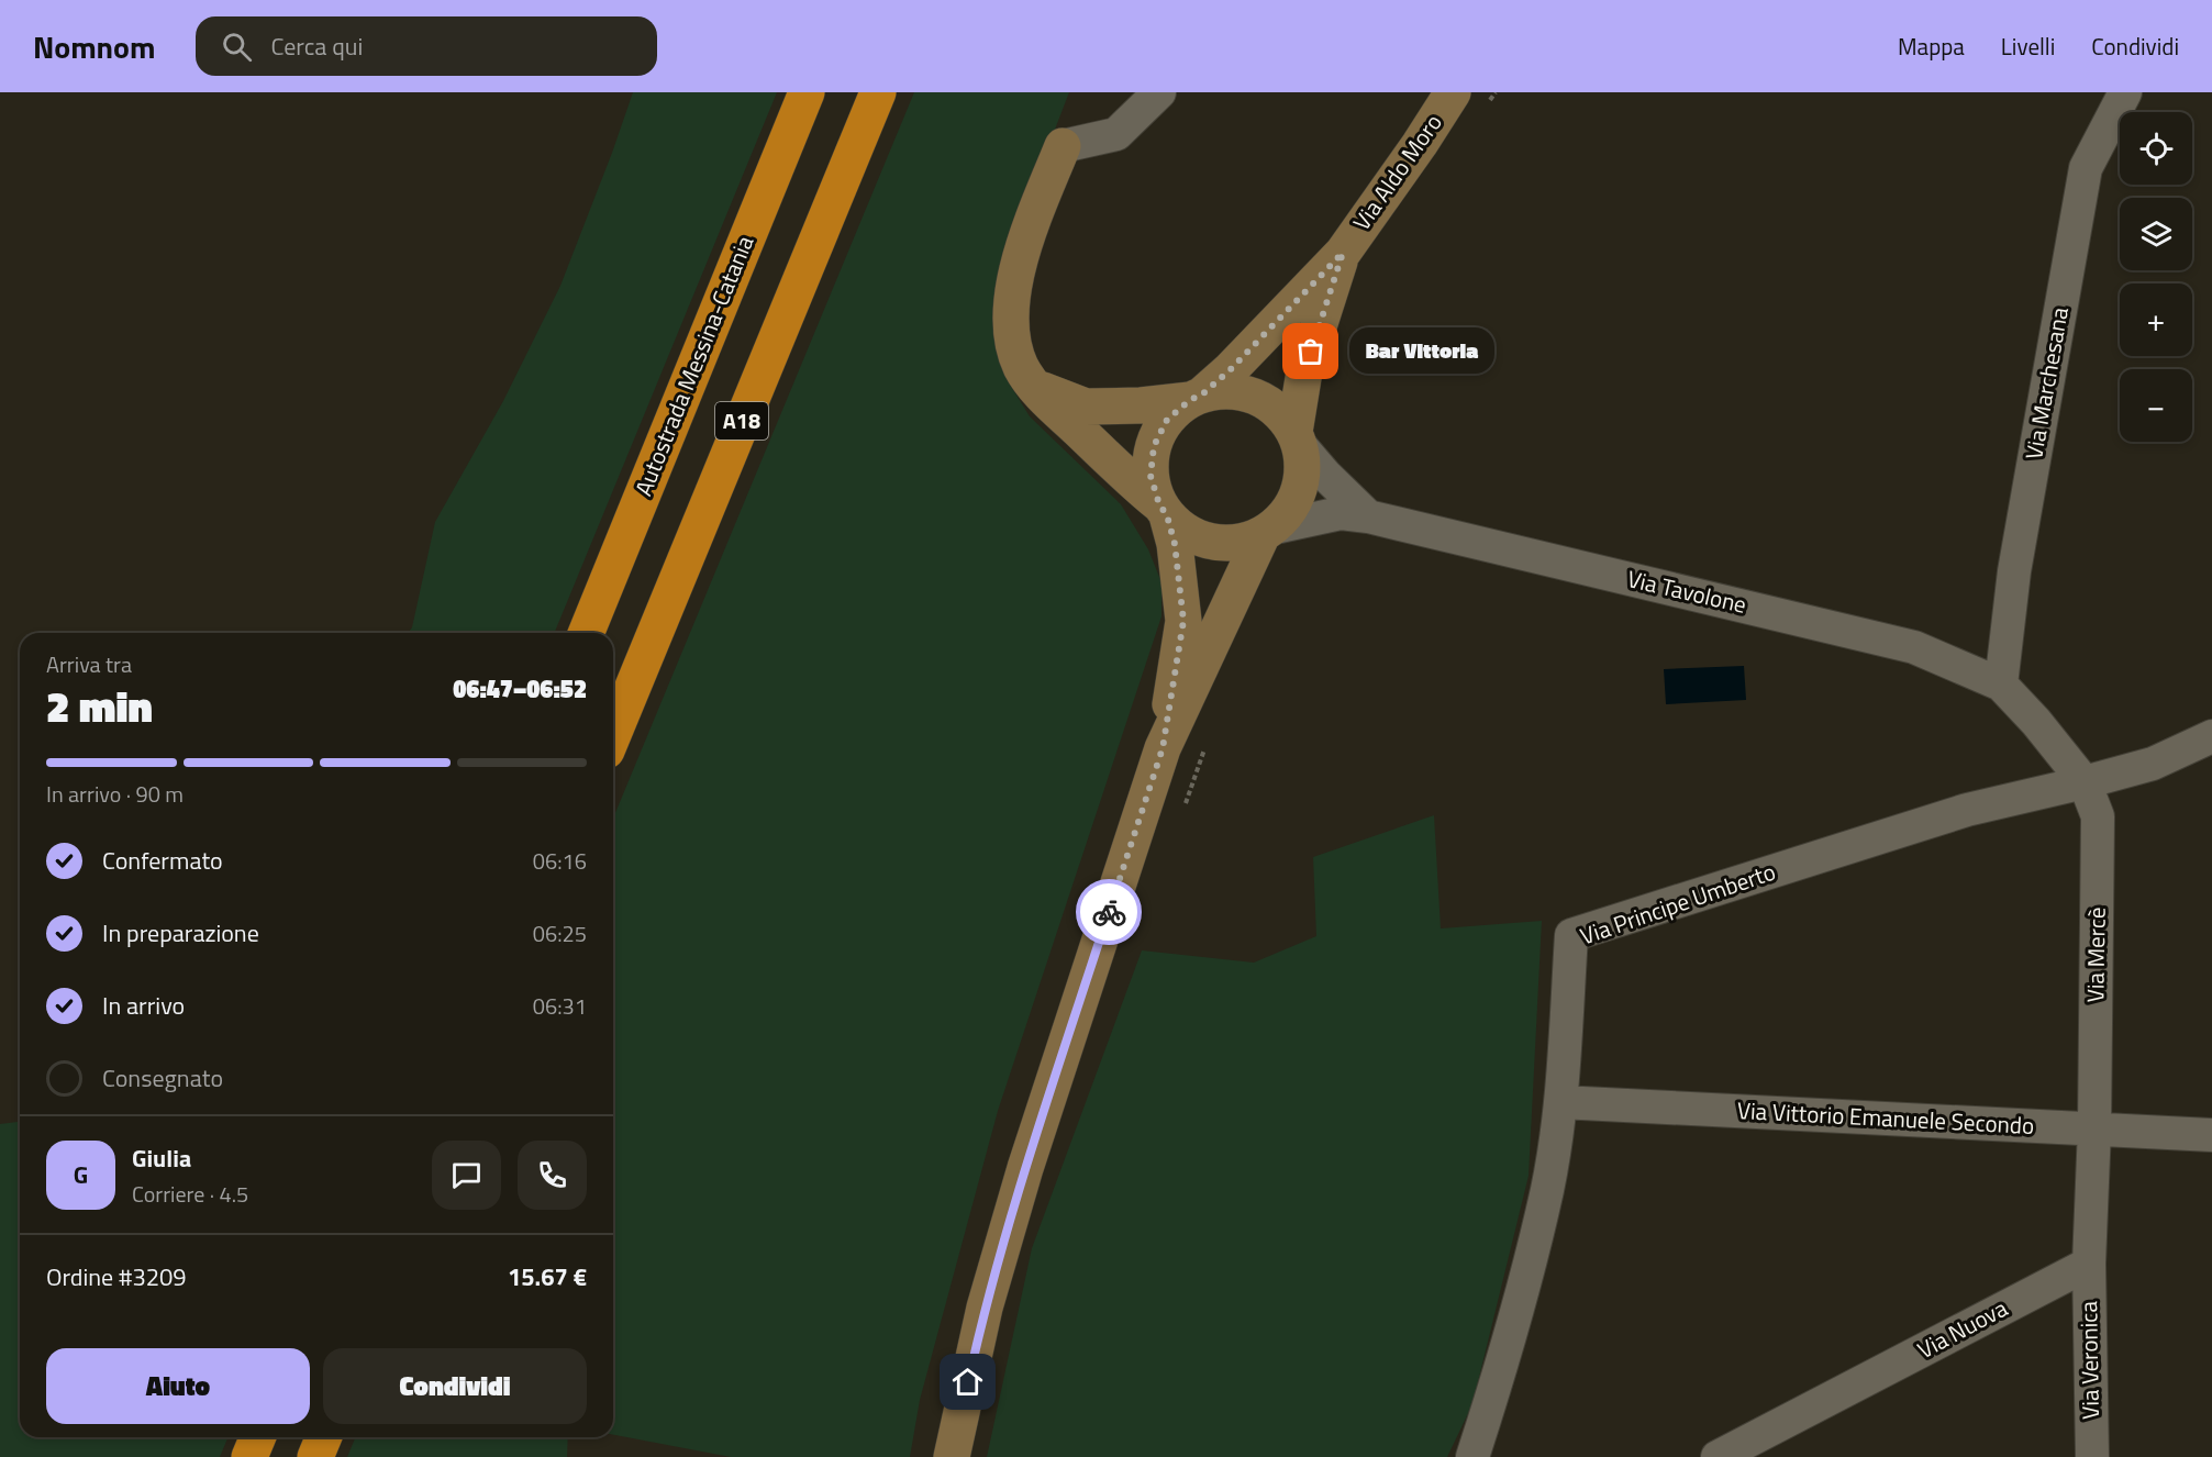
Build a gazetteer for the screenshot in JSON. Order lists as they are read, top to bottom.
{
  "streets": {
    "highway": ["Autostrada Messina-Catania", "A18"],
    "main road": ["Via Aldo Moro"],
    "street": [
      "Via Marchesana",
      "Via Tavolone",
      "Via Principe Umberto",
      "Via Mercè",
      "Via Vittorio Emanuele Secondo",
      "Via Nuova",
      "Via Veronica"
    ]
  },
  "crossings": [
    ["Via Marchesana", "Via Tavolone"],
    ["Via Marchesana", "Via Mercè"],
    ["Via Tavolone", "Via Mercè"],
    ["Via Principe Umberto", "Via Mercè"],
    ["Via Principe Umberto", "Via Vittorio Emanuele Secondo"],
    ["Via Mercè", "Via Vittorio Emanuele Secondo"],
    ["Via Nuova", "Via Veronica"]
  ],
  "places": ["Bar Vittoria"],
  "page": {
    "header": "Nomnom",
    "search": "Cerca qui",
    "nav": ["Mappa", "Livelli", "Condividi"],
    "map_buttons": ["+", "−"],
    "bubble": "Bar Vittoria",
    "heading": ["2 min", "Arriva tra", "06:47–06:52"],
    "panel": [
      "Giulia",
      "Corriere · 4.5",
      "Ordine #3209",
      "15.67 €"
    ],
    "bar": "In arrivo · 90 m",
    "list": [
      ["Confermato", "06:16"],
      ["In preparazione", "06:25"],
      ["In arrivo", "06:31"],
      "Consegnato"
    ],
    "round": "G",
    "buttons": ["Aiuto", "Condividi"]
  }
}
